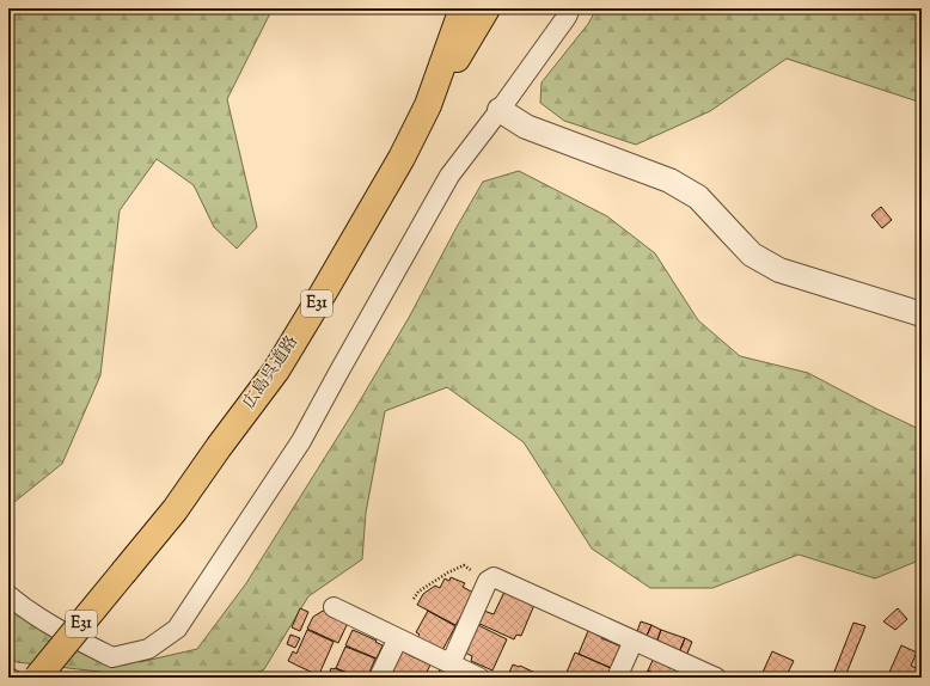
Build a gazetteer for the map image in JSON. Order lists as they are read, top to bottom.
{
  "streets": {
    "highway": ["E31", "広島呉道路"]
  }
}
